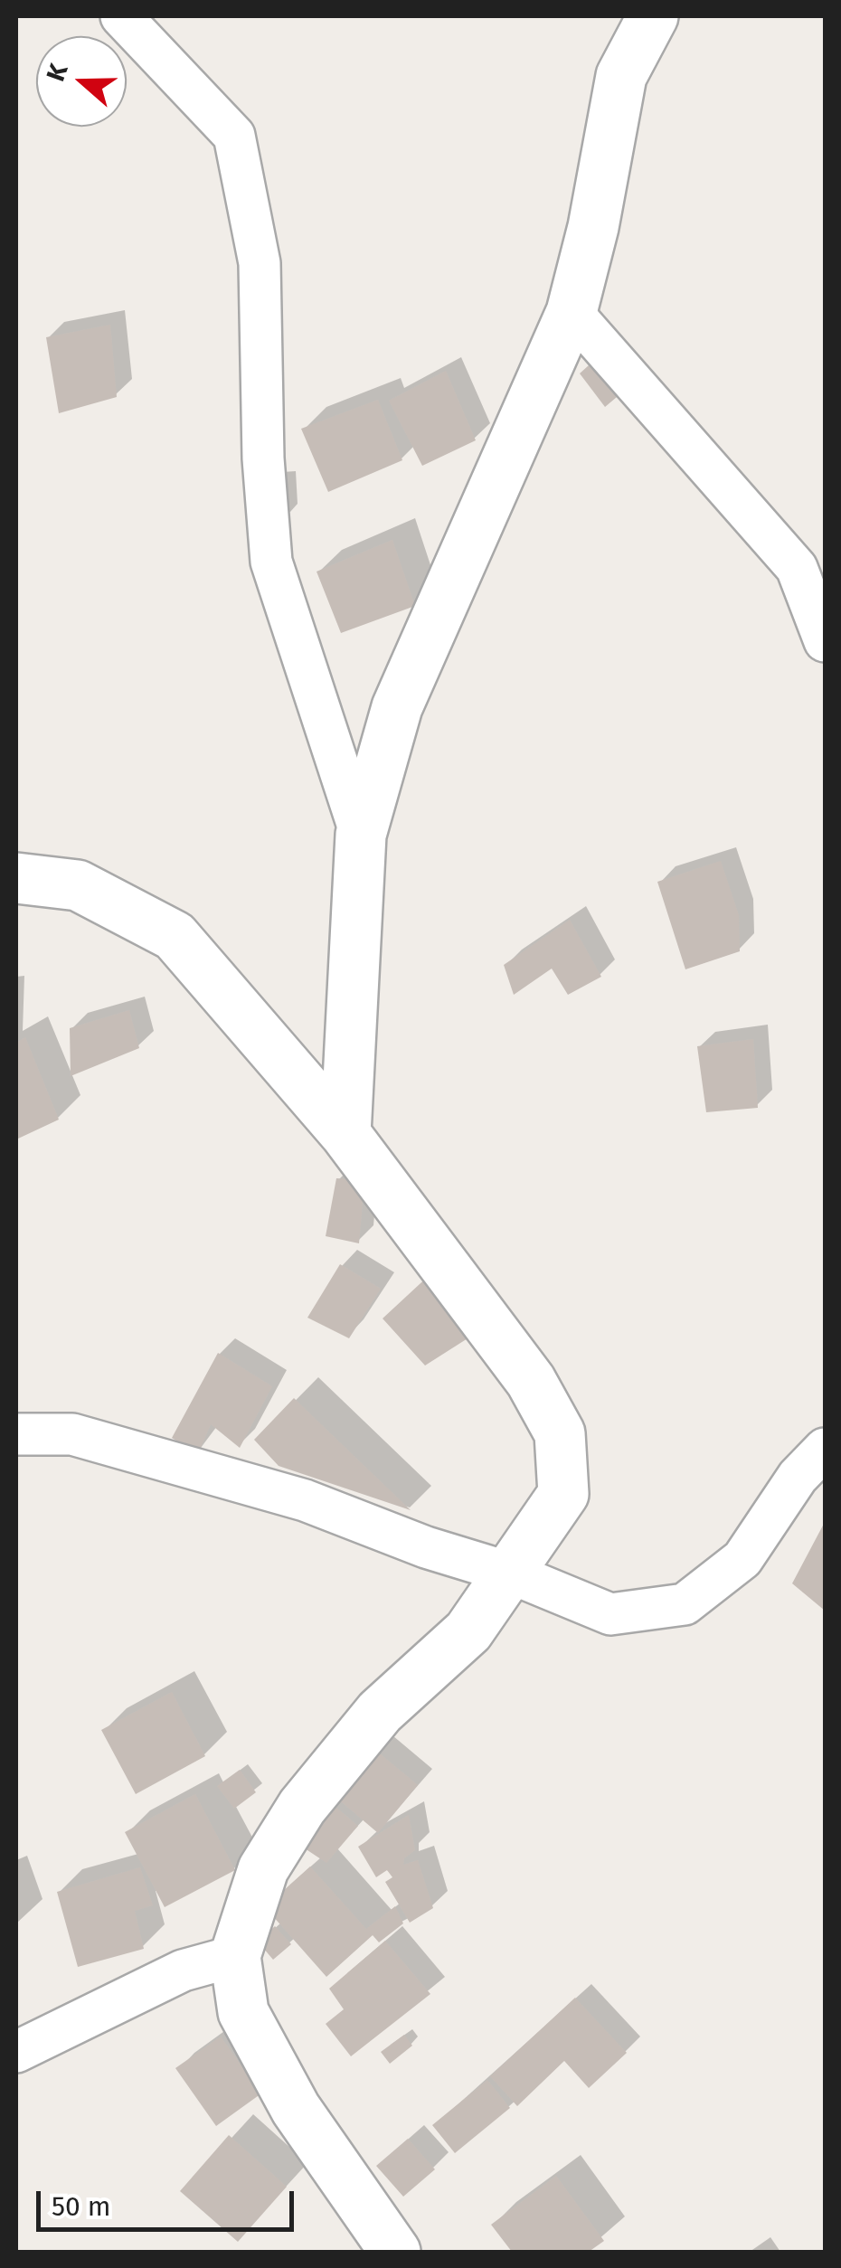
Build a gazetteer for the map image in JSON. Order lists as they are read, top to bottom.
{
  "scale_bar": "50 m",
  "north": "left"
}
